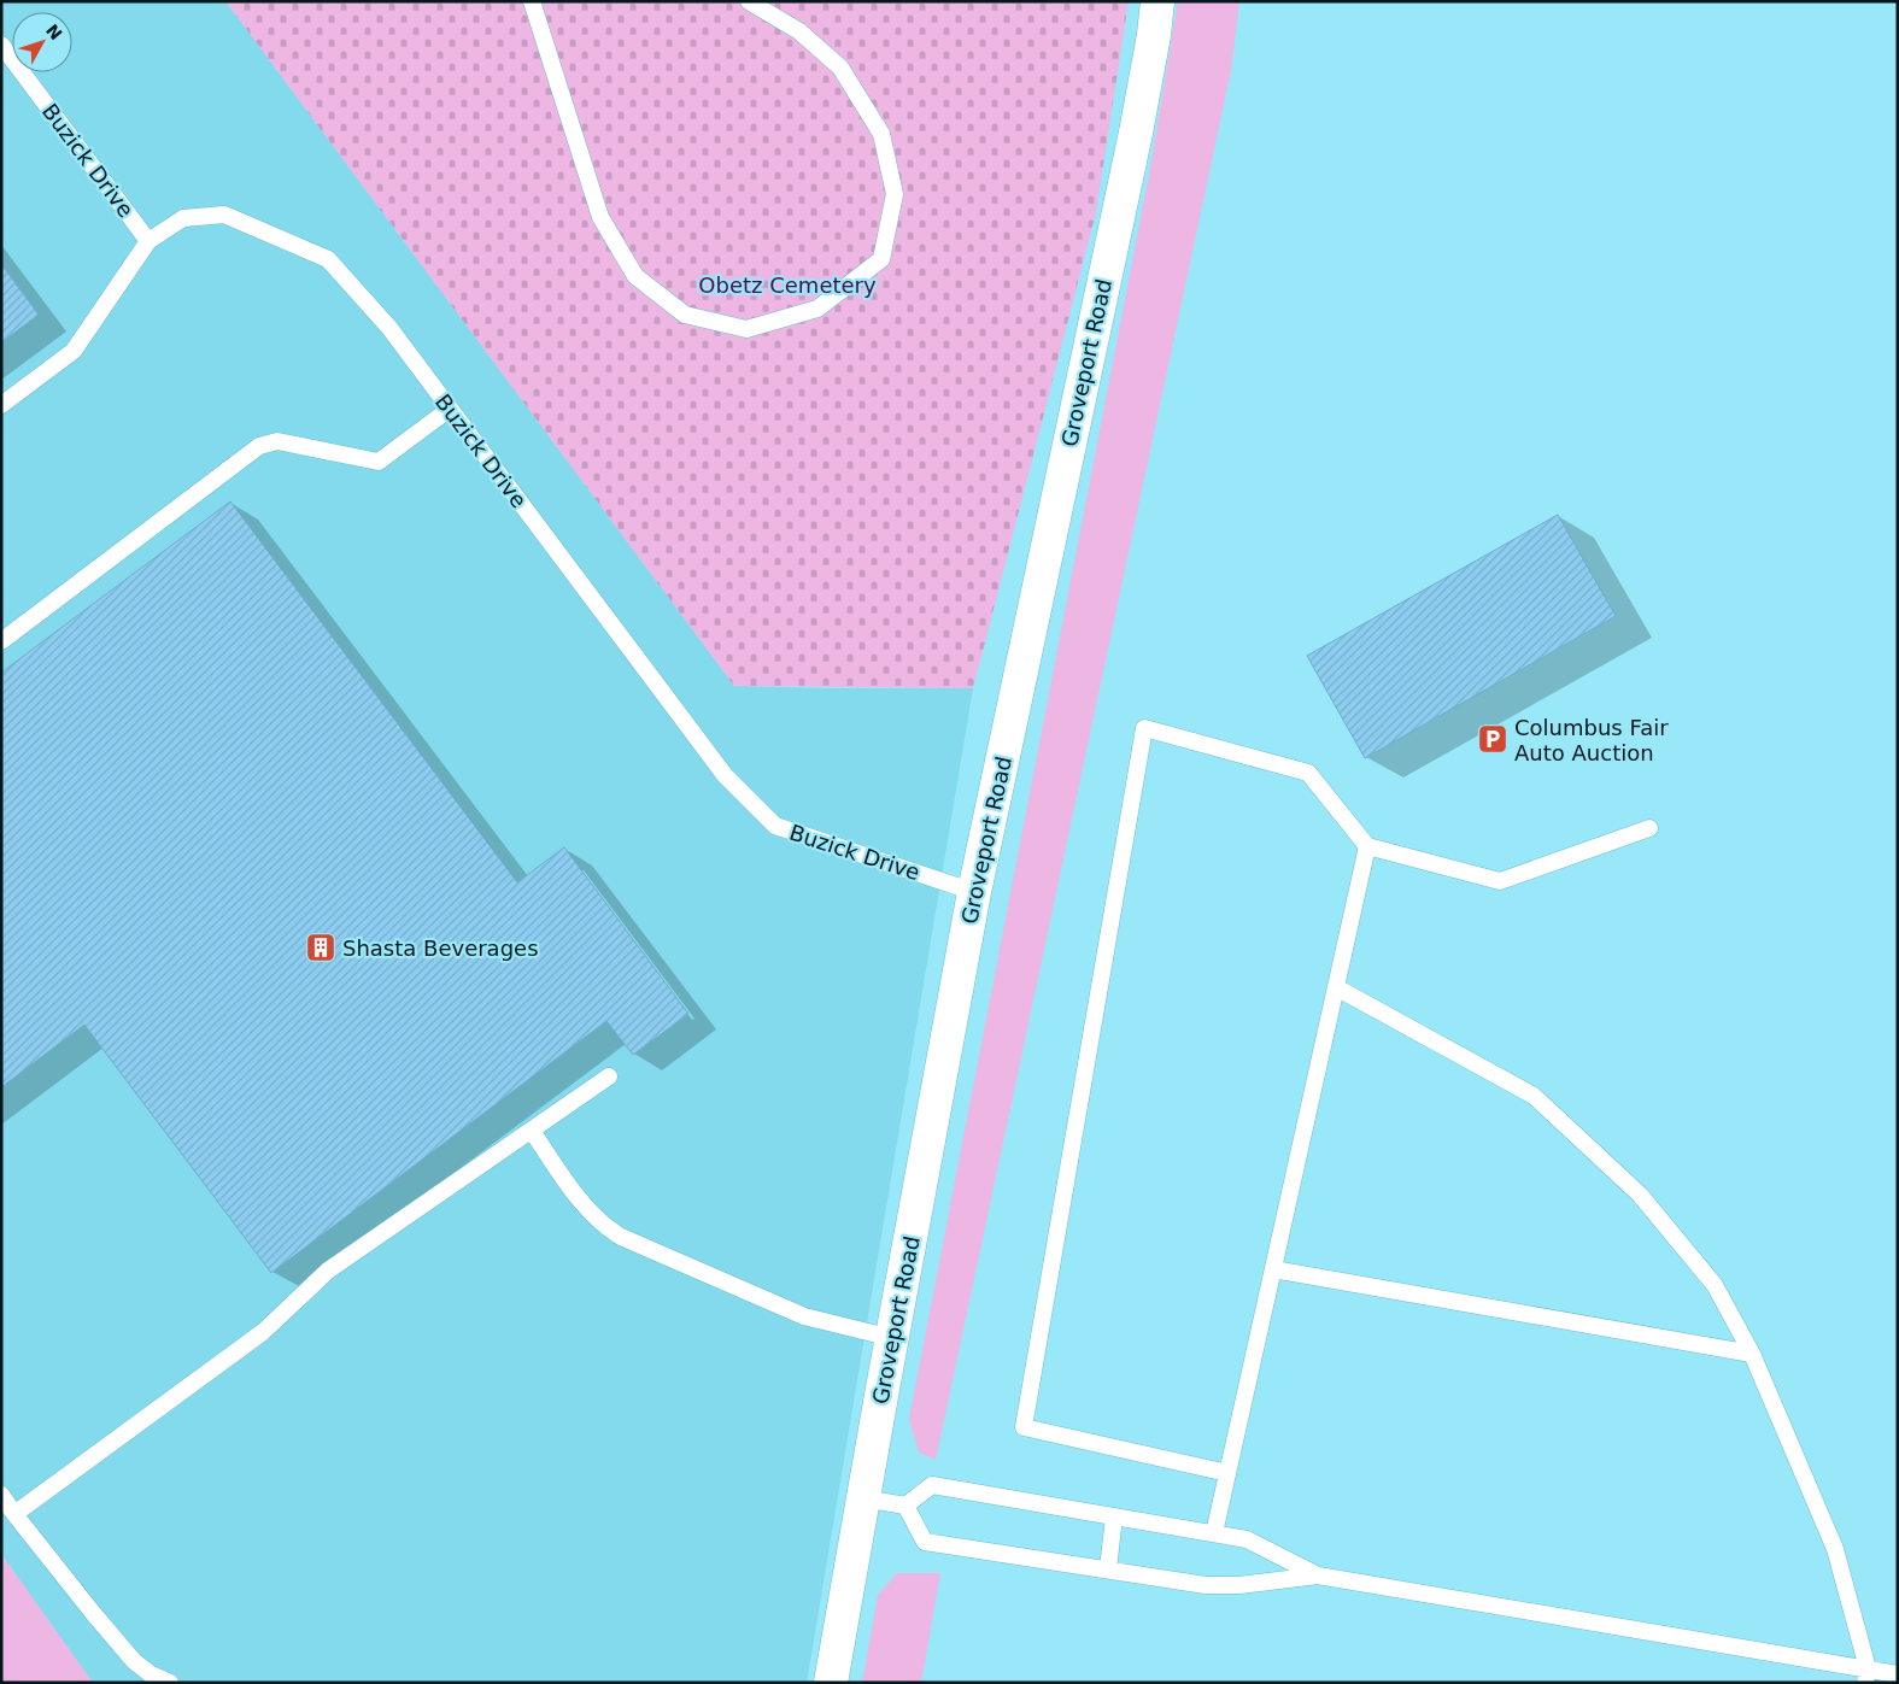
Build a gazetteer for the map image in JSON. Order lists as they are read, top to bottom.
{
  "streets": {
    "main road": ["Groveport Road"],
    "lane": ["Buzick Drive"]
  },
  "crossings": [
    ["Buzick Drive", "Groveport Road"]
  ],
  "parks": ["Obetz Cemetery"],
  "places": {
    "parking": ["Columbus Fair Auto Auction"],
    "building": ["Shasta Beverages"]
  },
  "north": "top right"
}
